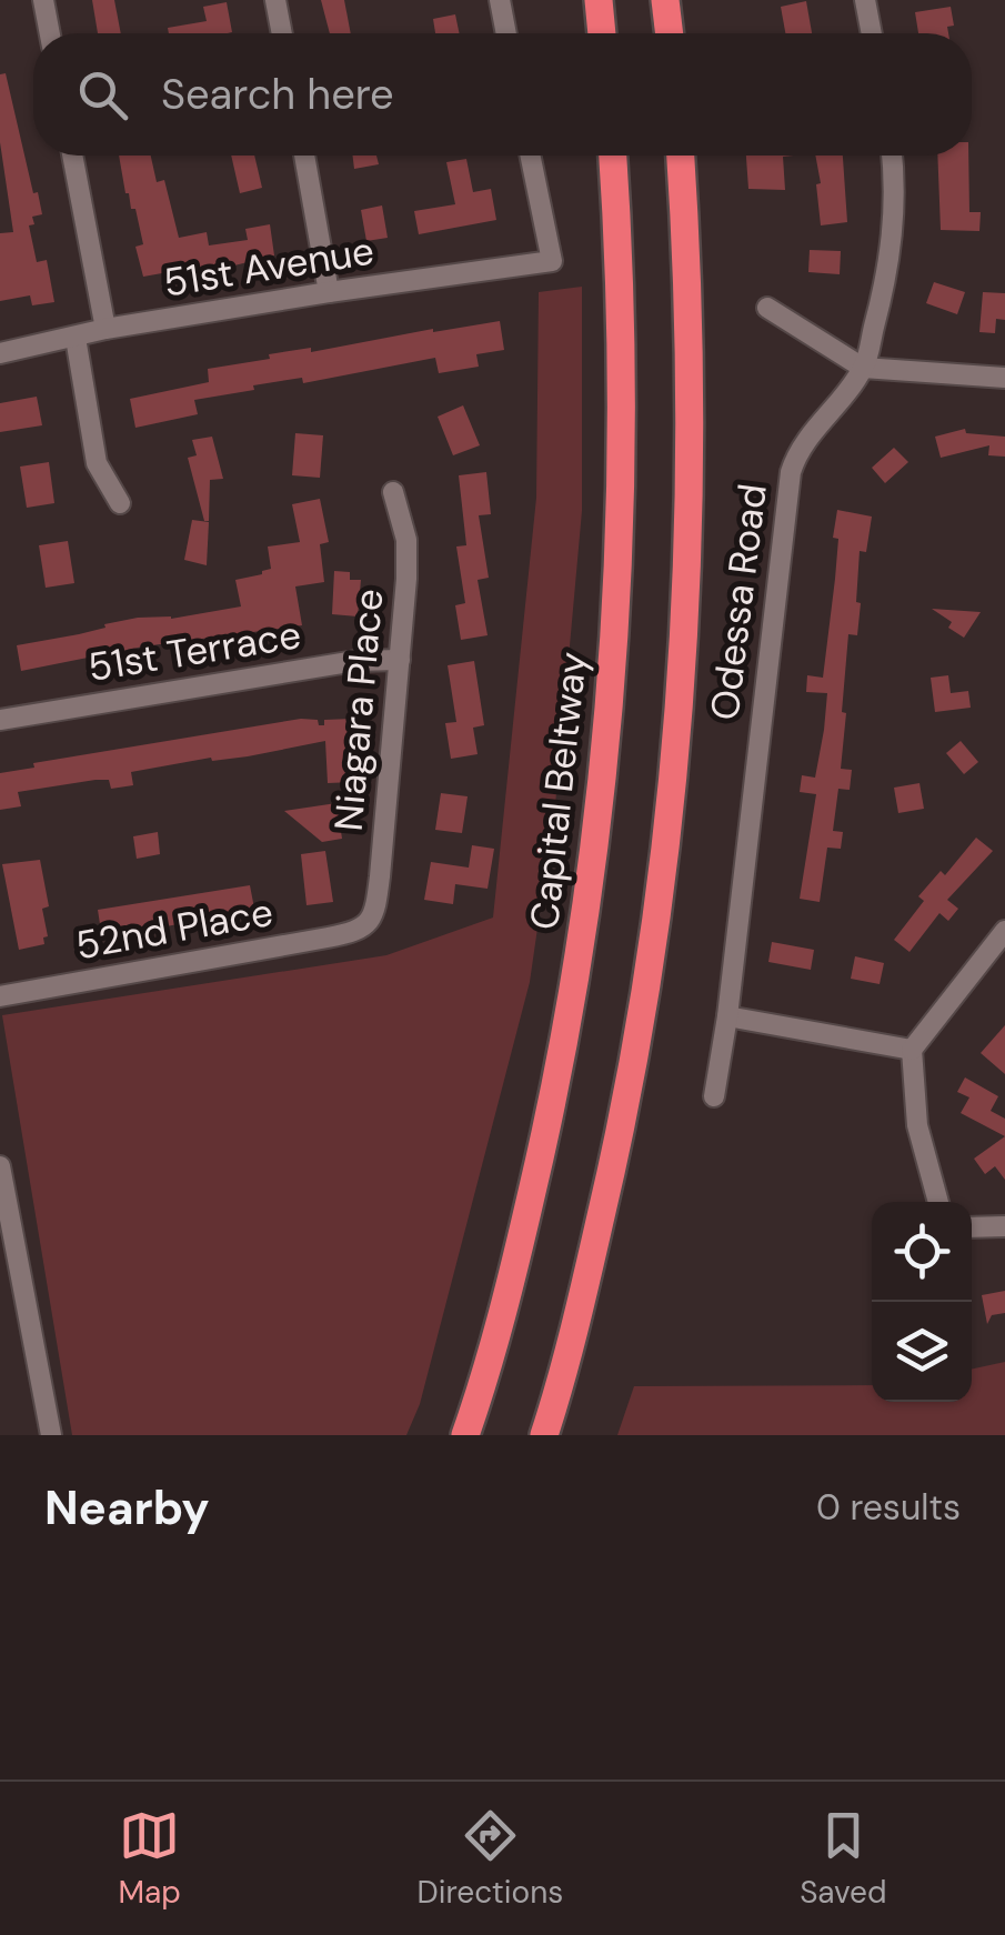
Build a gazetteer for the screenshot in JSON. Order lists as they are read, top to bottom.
{
  "streets": {
    "highway": ["Capital Beltway"],
    "street": [
      "51st Avenue",
      "Odessa Road",
      "51st Terrace",
      "Niagara Place",
      "52nd Place"
    ]
  },
  "crossings": [
    ["51st Terrace", "Niagara Place"],
    ["Niagara Place", "52nd Place"]
  ],
  "page": {
    "search": "Search here",
    "heading": ["Nearby", "0 results"],
    "nav": ["Map", "Directions", "Saved"]
  }
}
